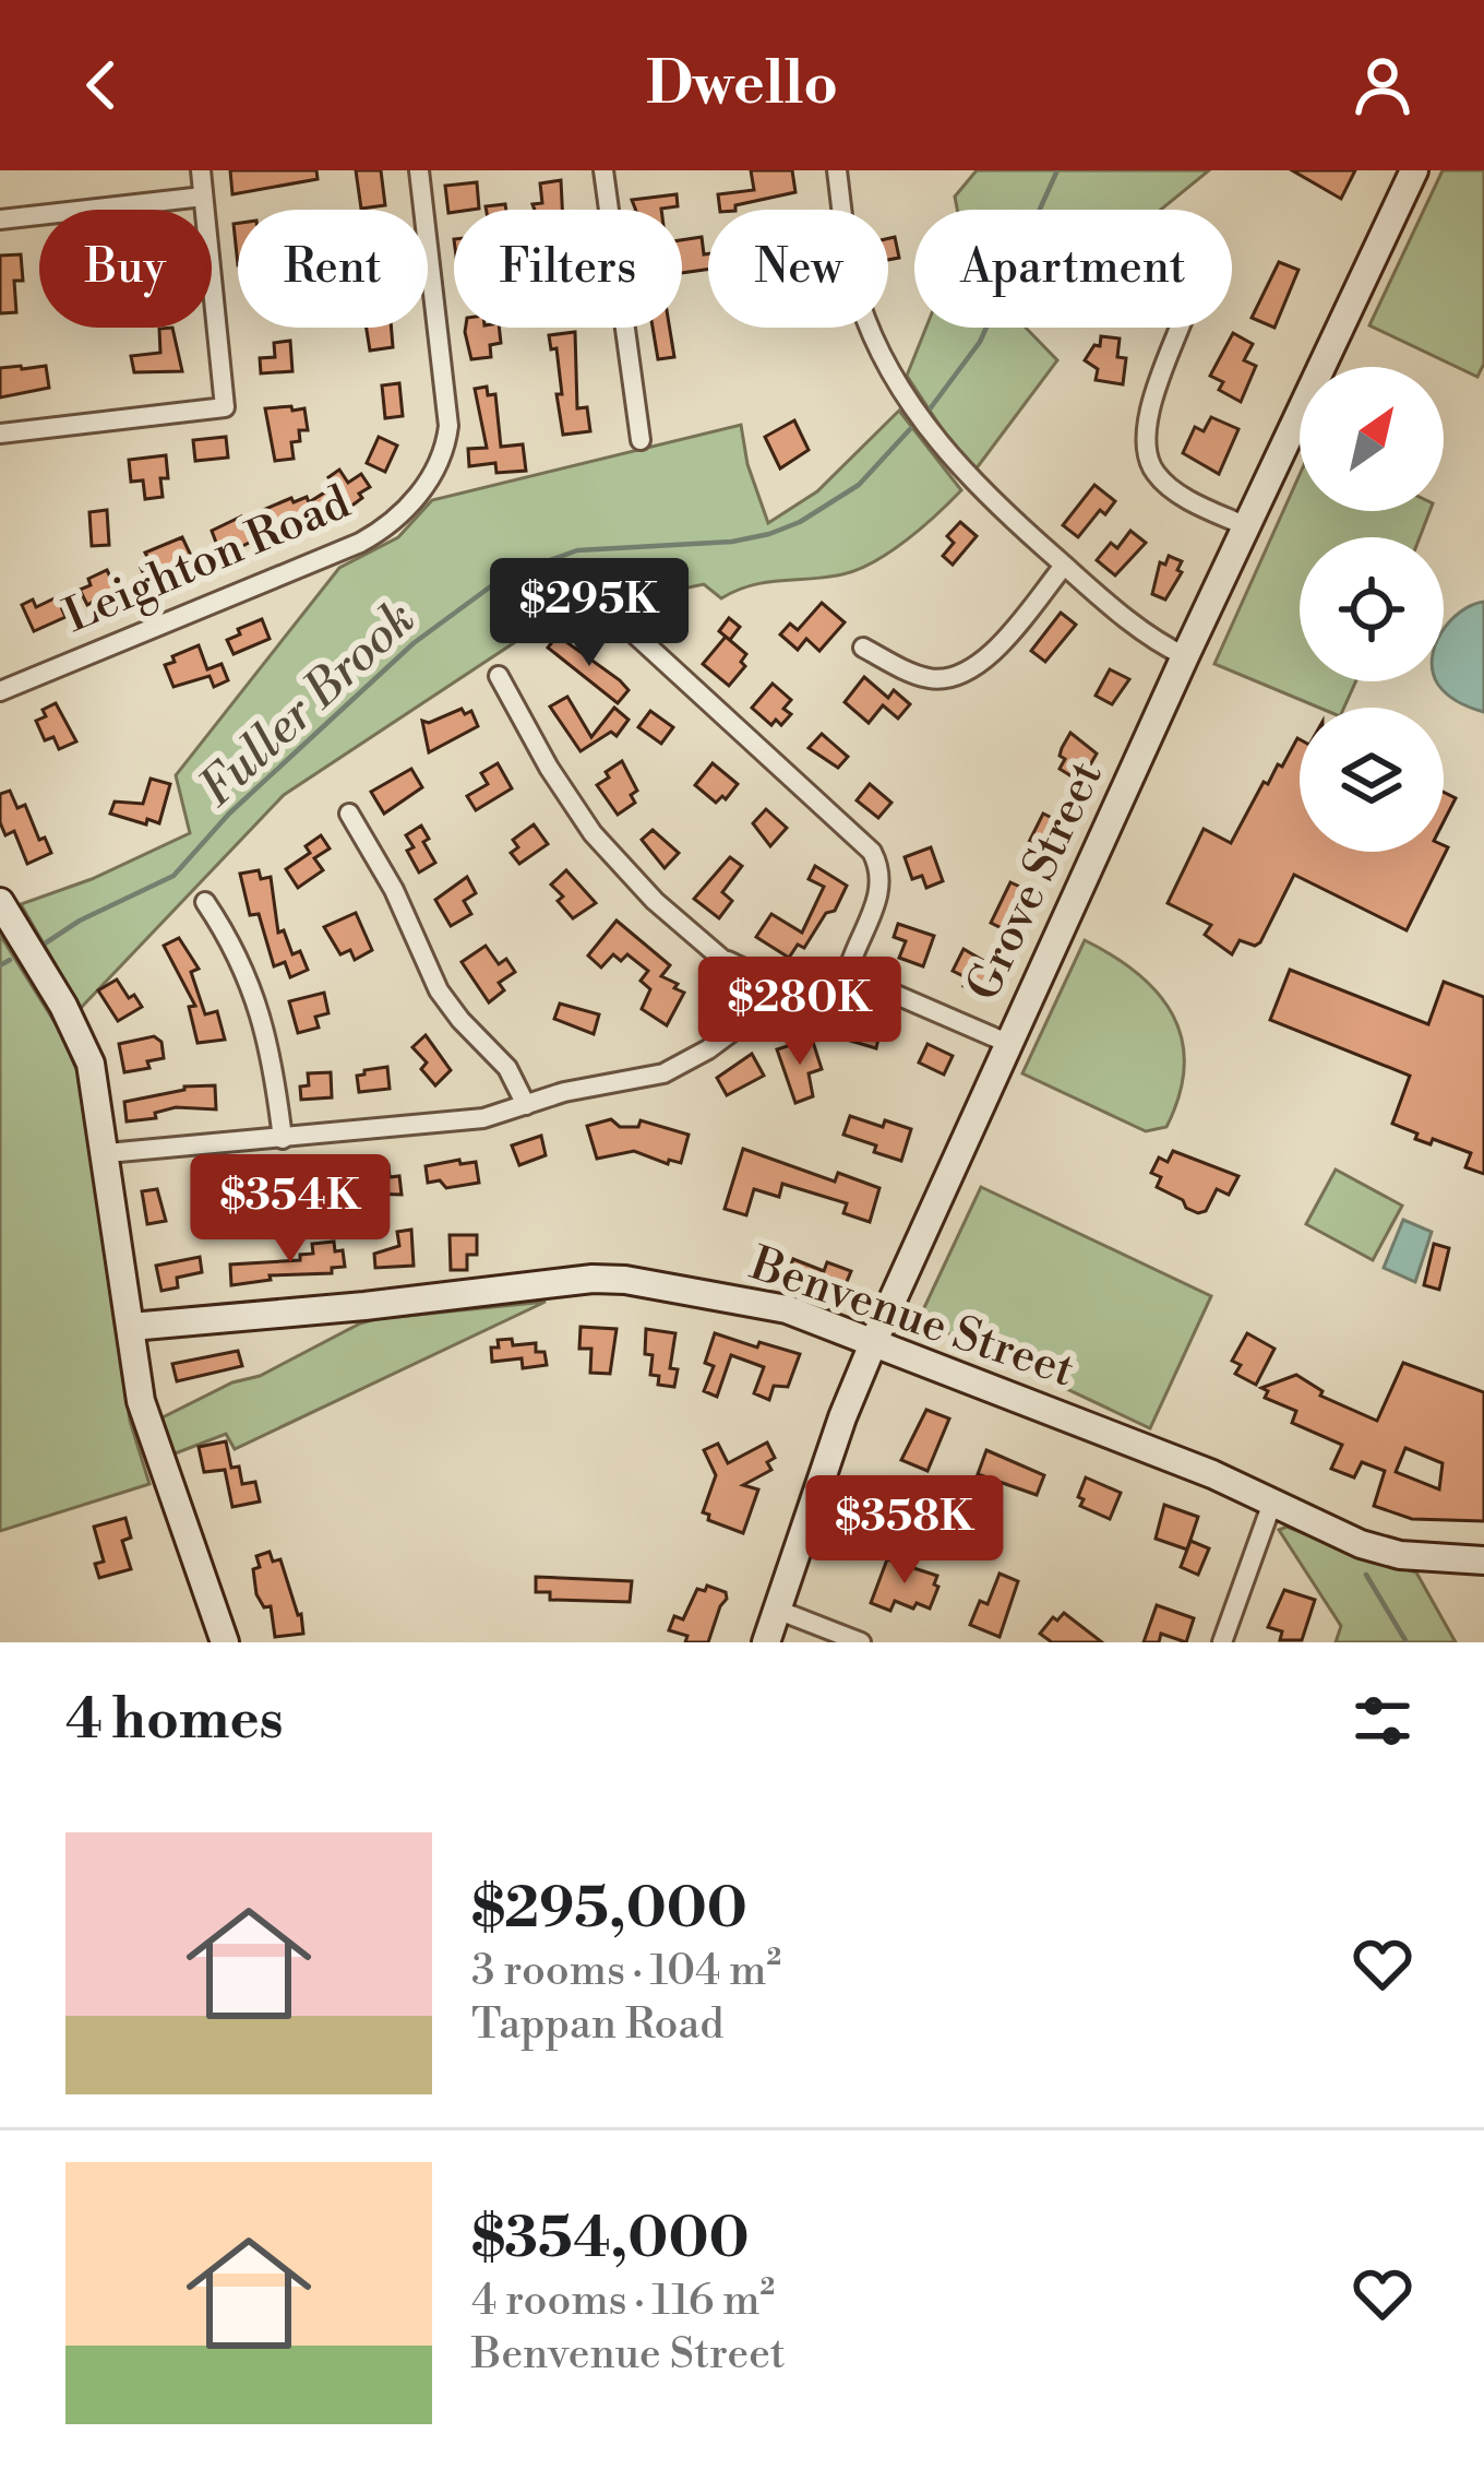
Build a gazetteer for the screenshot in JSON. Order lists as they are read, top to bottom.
{
  "streets": {
    "street": ["Leighton Road", "Grove Street", "Benvenue Street"]
  },
  "crossings": [
    ["Grove Street", "Benvenue Street"]
  ],
  "water": ["Fuller Brook"],
  "north": "top right",
  "page": {
    "header": "Dwello",
    "chip": [
      "Buy",
      "Rent",
      "Filters",
      "New",
      "Apartment"
    ],
    "price": [
      "$295K",
      "$280K",
      "$354K",
      "$358K"
    ],
    "heading": "4 homes",
    "list": [
      {
        "name": "$295,000",
        "note": "3 rooms · 104 m² · Tappan Road"
      },
      {
        "name": "$354,000",
        "note": "4 rooms · 116 m² · Benvenue Street"
      }
    ]
  }
}
